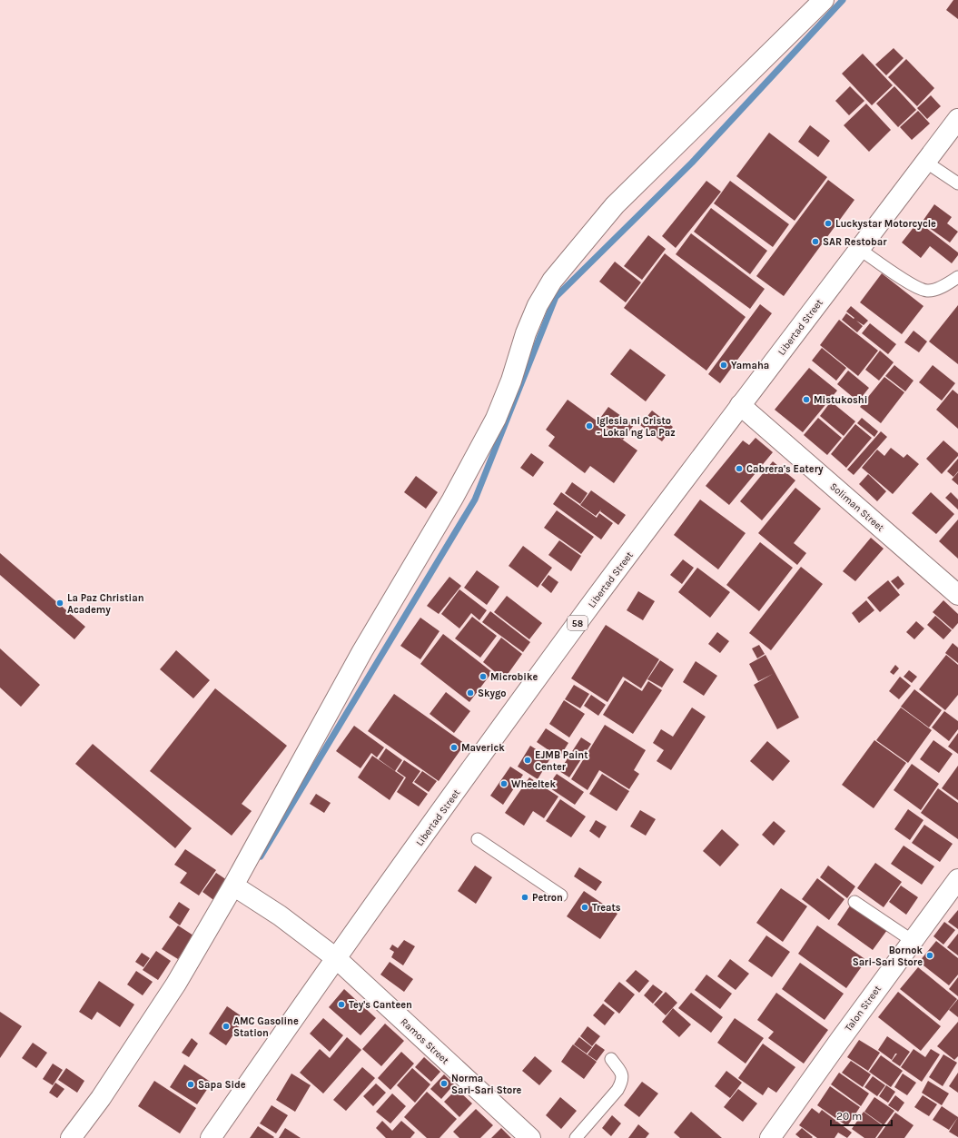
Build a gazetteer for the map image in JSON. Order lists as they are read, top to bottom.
{
  "streets": {
    "main road": [
      "Libertad Street",
      "Soliman Street",
      "58",
      "Talon Street",
      "Ramos Street"
    ]
  },
  "crossings": [
    ["Libertad Street", "Soliman Street"],
    ["Libertad Street", "Ramos Street"]
  ],
  "places": [
    "Luckystar Motorcycle",
    "SAR Restobar",
    "Yamaha",
    "Mistukoshi",
    "Iglesia ni Cristo - Lokal ng La Paz",
    "Cabrera's Eatery",
    "La Paz Christian Academy",
    "Microbike",
    "Skygo",
    "Maverick",
    "EJMB Paint Center",
    "Wheeltek",
    "Petron",
    "Treats",
    "Bornok Sari-Sari Store",
    "Tey's Canteen",
    "AMC Gasoline Station",
    "Norma Sari-Sari Store",
    "Sapa Side"
  ],
  "scale_bar": "20 m"
}
